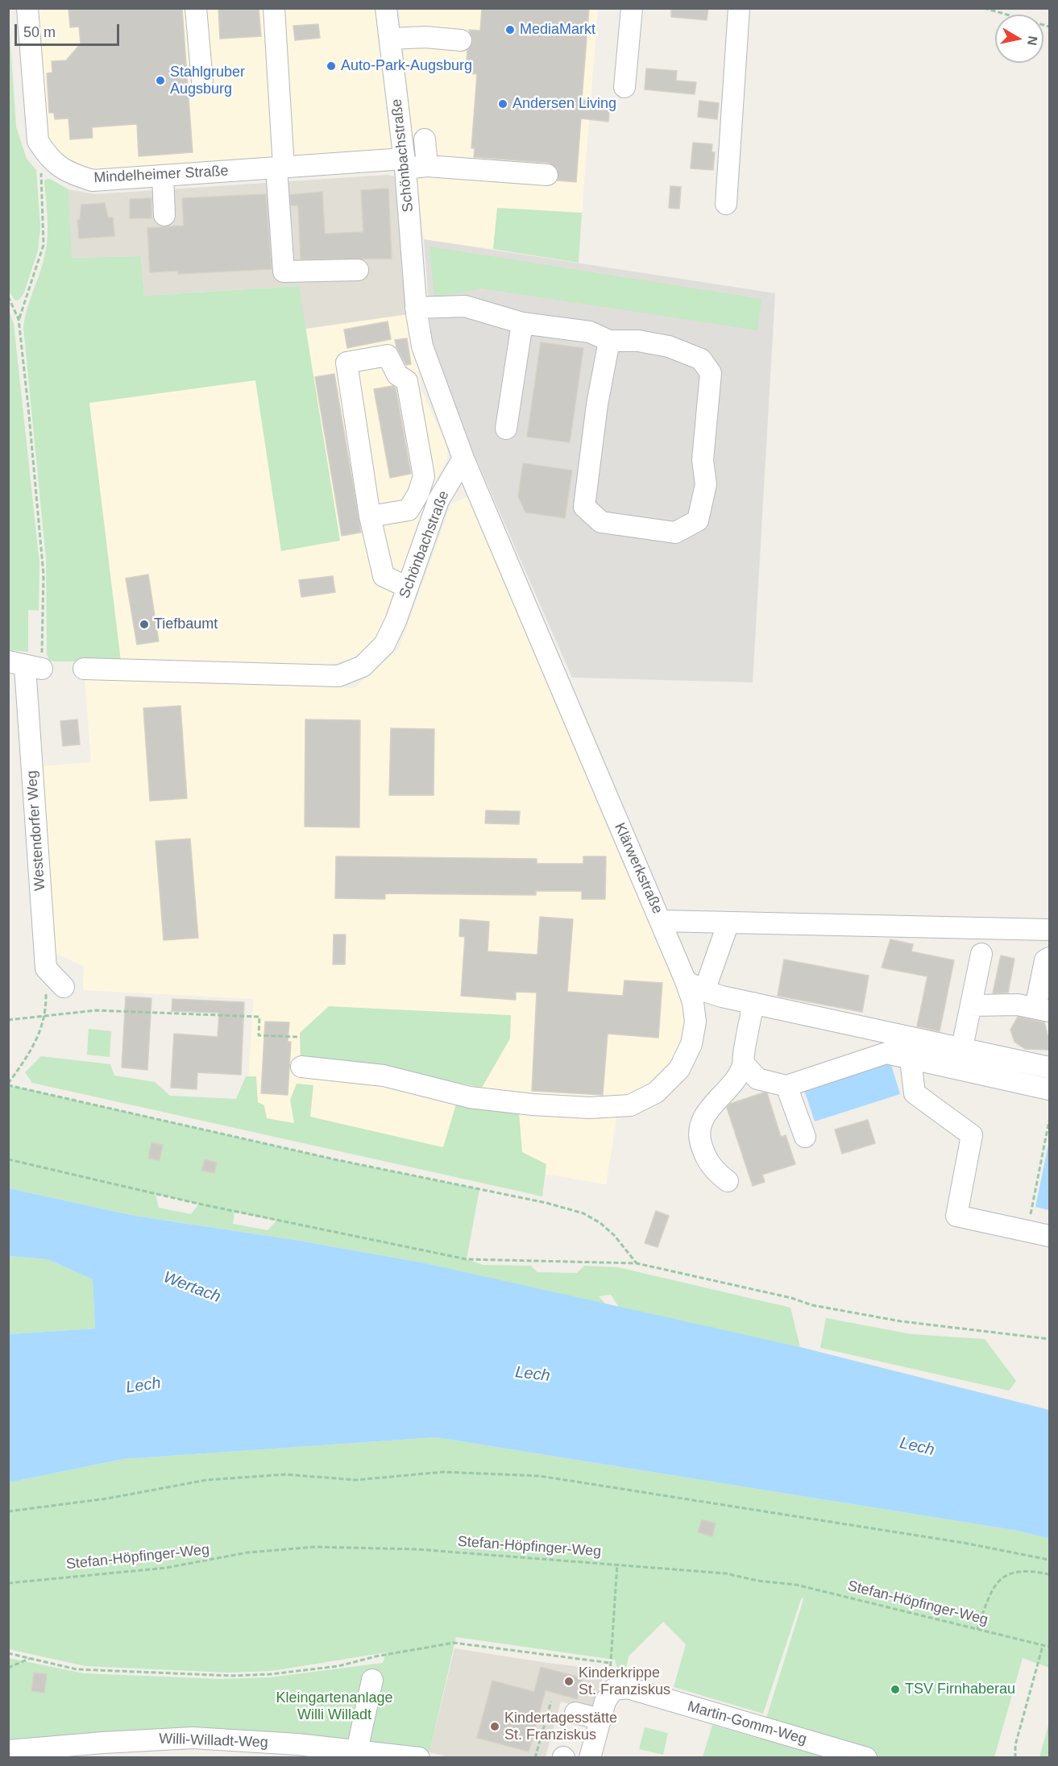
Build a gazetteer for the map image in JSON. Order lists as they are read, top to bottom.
{
  "streets": {
    "street": [
      "Schönbachstraße",
      "Mindelheimer Straße",
      "Westendorfer Weg",
      "Klärwerkstraße",
      "Martin-Gomm-Weg",
      "Willi-Willadt-Weg"
    ],
    "path": ["Stefan-Höpfinger-Weg"]
  },
  "crossings": [
    ["Schönbachstraße", "Mindelheimer Straße"],
    ["Schönbachstraße", "Klärwerkstraße"]
  ],
  "water": ["Wertach", "Lech"],
  "parks": ["Kleingartenanlage Willi Willadt"],
  "places": [
    "MediaMarkt",
    "Auto-Park-Augsburg",
    "Stahlgruber Augsburg",
    "Andersen Living",
    "Tiefbaumt",
    "Kinderkrippe St. Franziskus",
    "TSV Firnhaberau",
    "Kindertagesstätte St. Franziskus"
  ],
  "scale_bar": "50 m",
  "north": "right"
}
